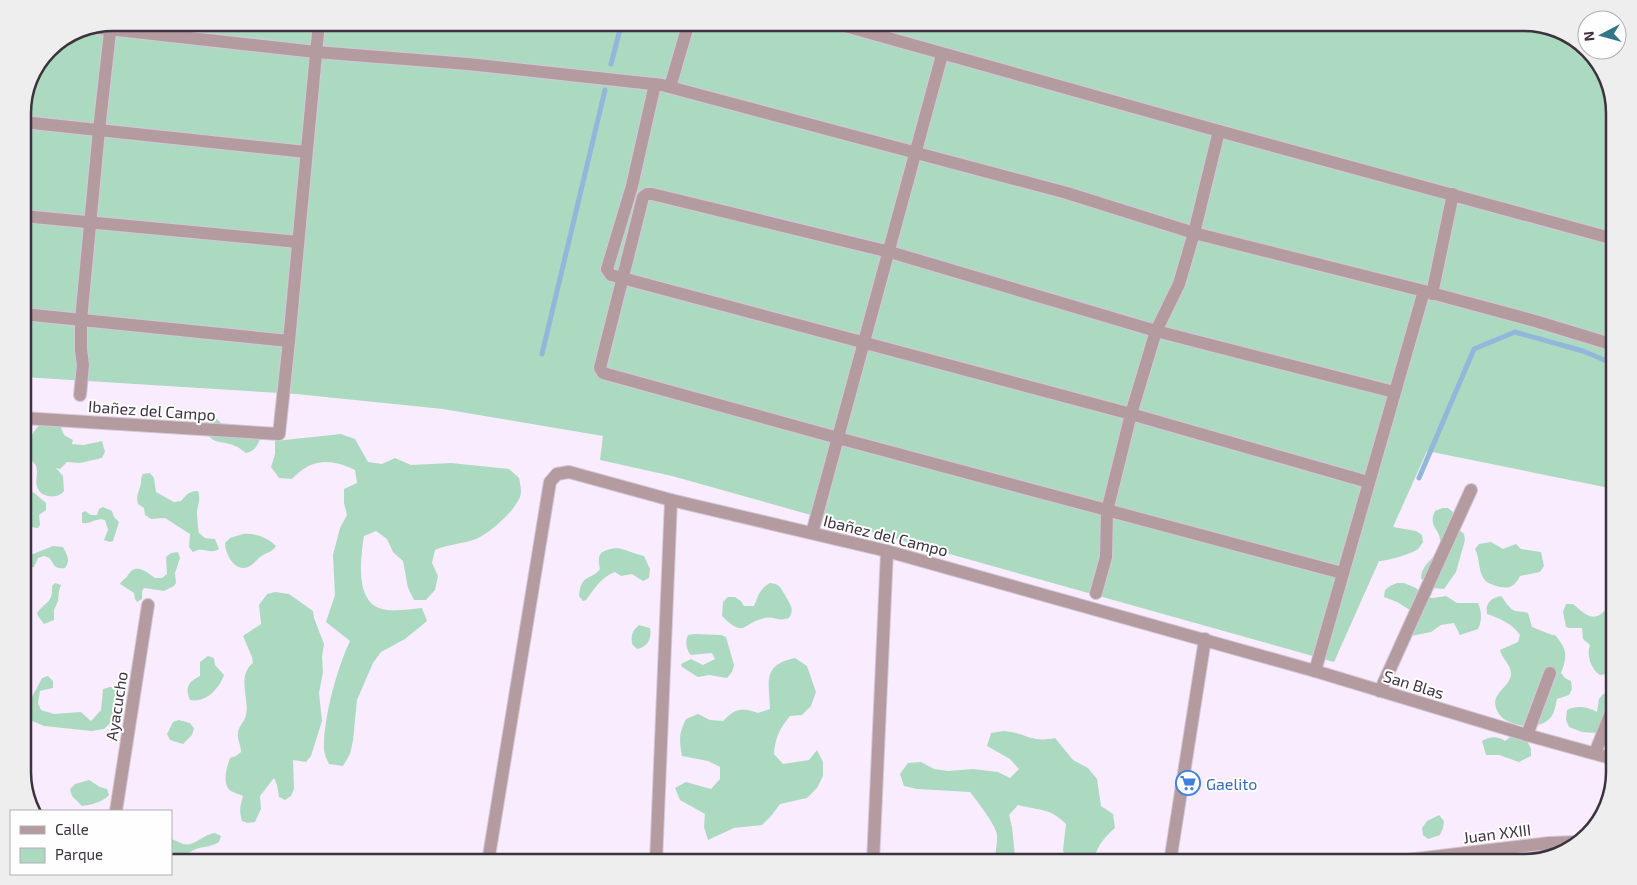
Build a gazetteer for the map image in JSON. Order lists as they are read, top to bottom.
{
  "streets": {
    "street": [
      "Ibañez del Campo",
      "San Blas",
      "Ayacucho",
      "Juan XXIII"
    ]
  },
  "crossings": [
    ["Ibañez del Campo", "San Blas"]
  ],
  "places": {
    "supermarket": ["Gaelito"]
  },
  "legend": ["Calle", "Parque"],
  "north": "left"
}
